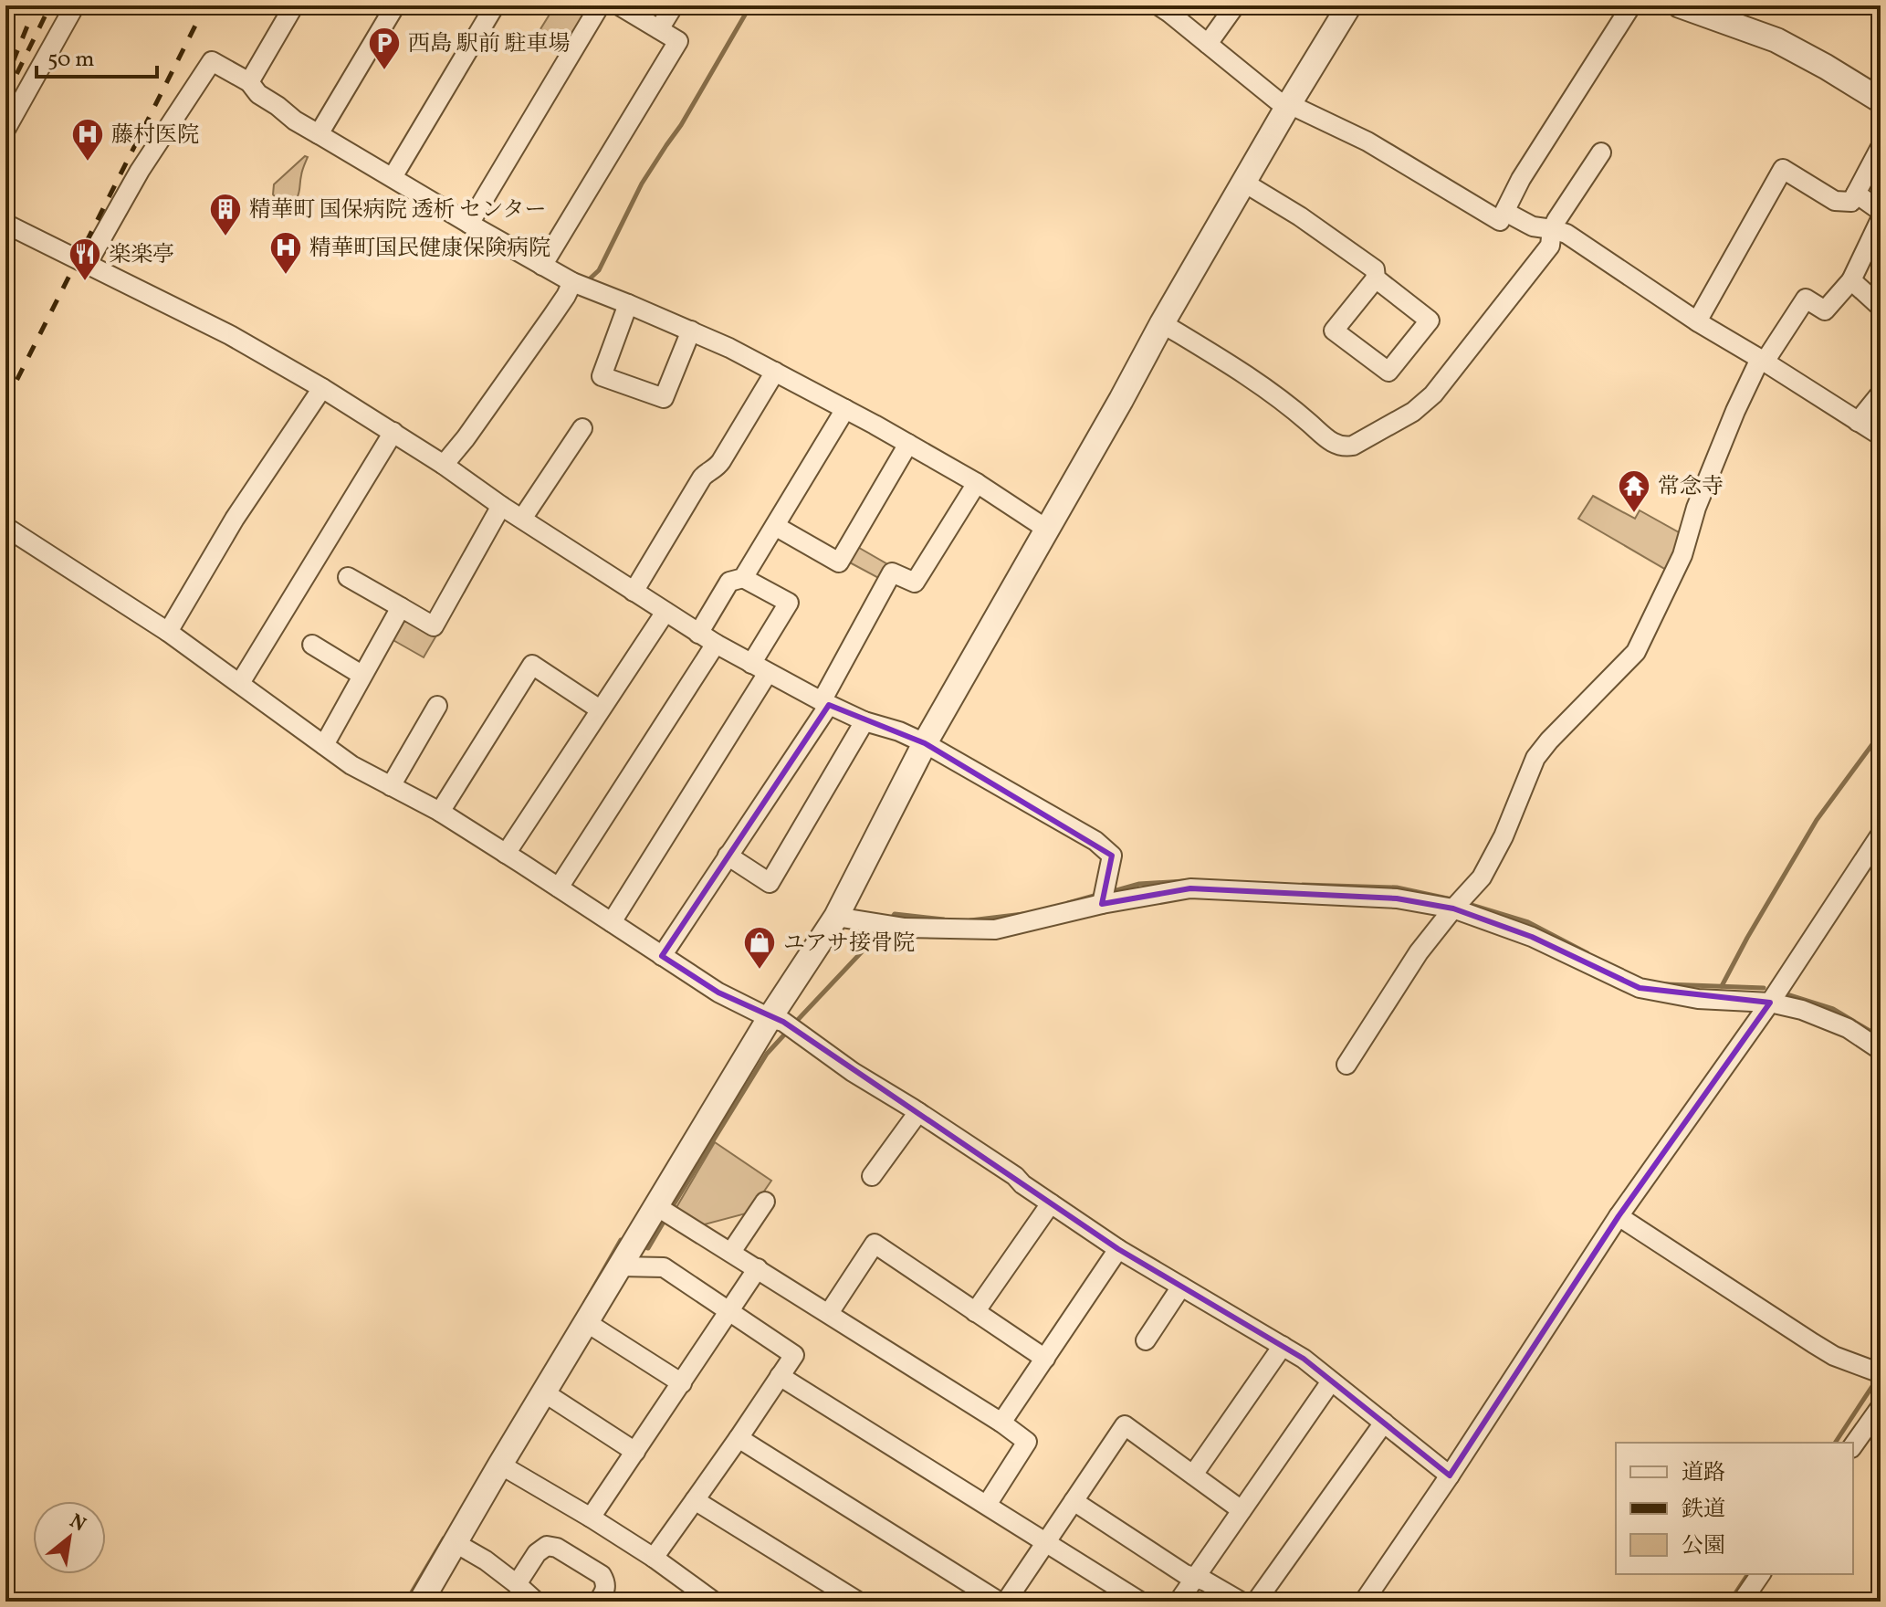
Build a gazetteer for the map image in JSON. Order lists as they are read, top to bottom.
{
  "places": {
    "parking": ["西島 駅前 駐車場"],
    "hospital": ["藤村医院", "精華町国民健康保険病院"],
    "building": ["精華町 国保病院 透析 センター"],
    "restaurant": ["楽楽亭"],
    "temple": ["常念寺"],
    "shop": ["ユアサ接骨院"]
  },
  "legend": ["道路", "鉄道", "公園"],
  "scale_bar": "50 m",
  "north": "top right"
}
